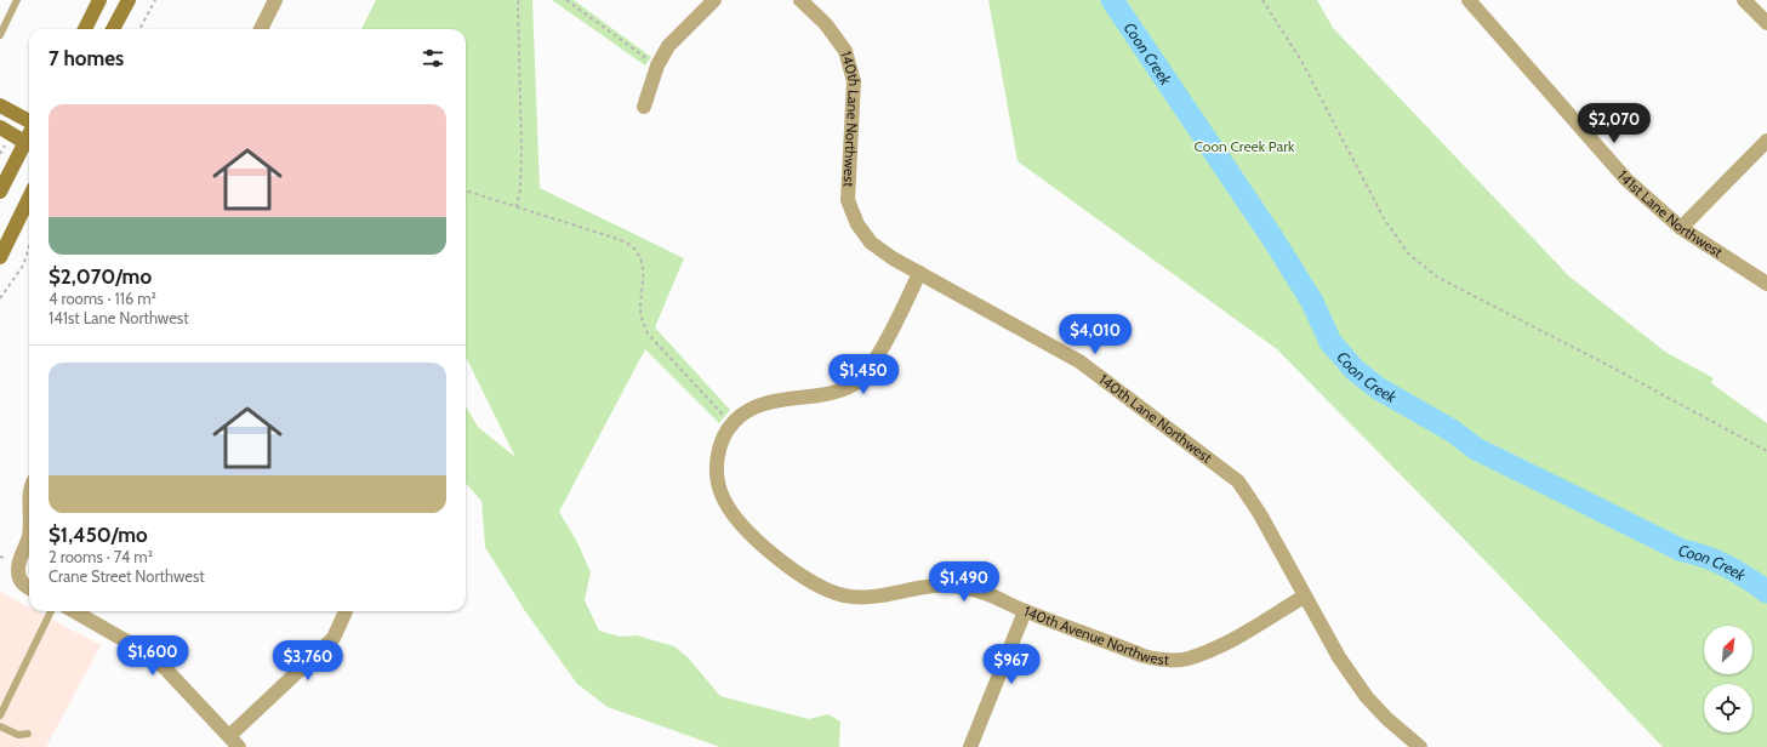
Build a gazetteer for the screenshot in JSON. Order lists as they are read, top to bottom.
{
  "streets": {
    "street": ["140th Lane Northwest", "141st Lane Northwest", "140th Avenue Northwest"]
  },
  "crossings": [
    ["140th Lane Northwest", "140th Avenue Northwest"]
  ],
  "water": ["Coon Creek"],
  "parks": ["Coon Creek Park"],
  "north": "top right",
  "page": {
    "heading": "7 homes",
    "list": [
      {
        "name": "$2,070/mo",
        "note": "4 rooms · 116 m² · 141st Lane Northwest"
      },
      {
        "name": "$1,450/mo",
        "note": "2 rooms · 74 m² · Crane Street Northwest"
      }
    ],
    "price": [
      "$2,070",
      "$4,010",
      "$1,450",
      "$1,490",
      "$1,600",
      "$3,760",
      "$967"
    ]
  }
}
